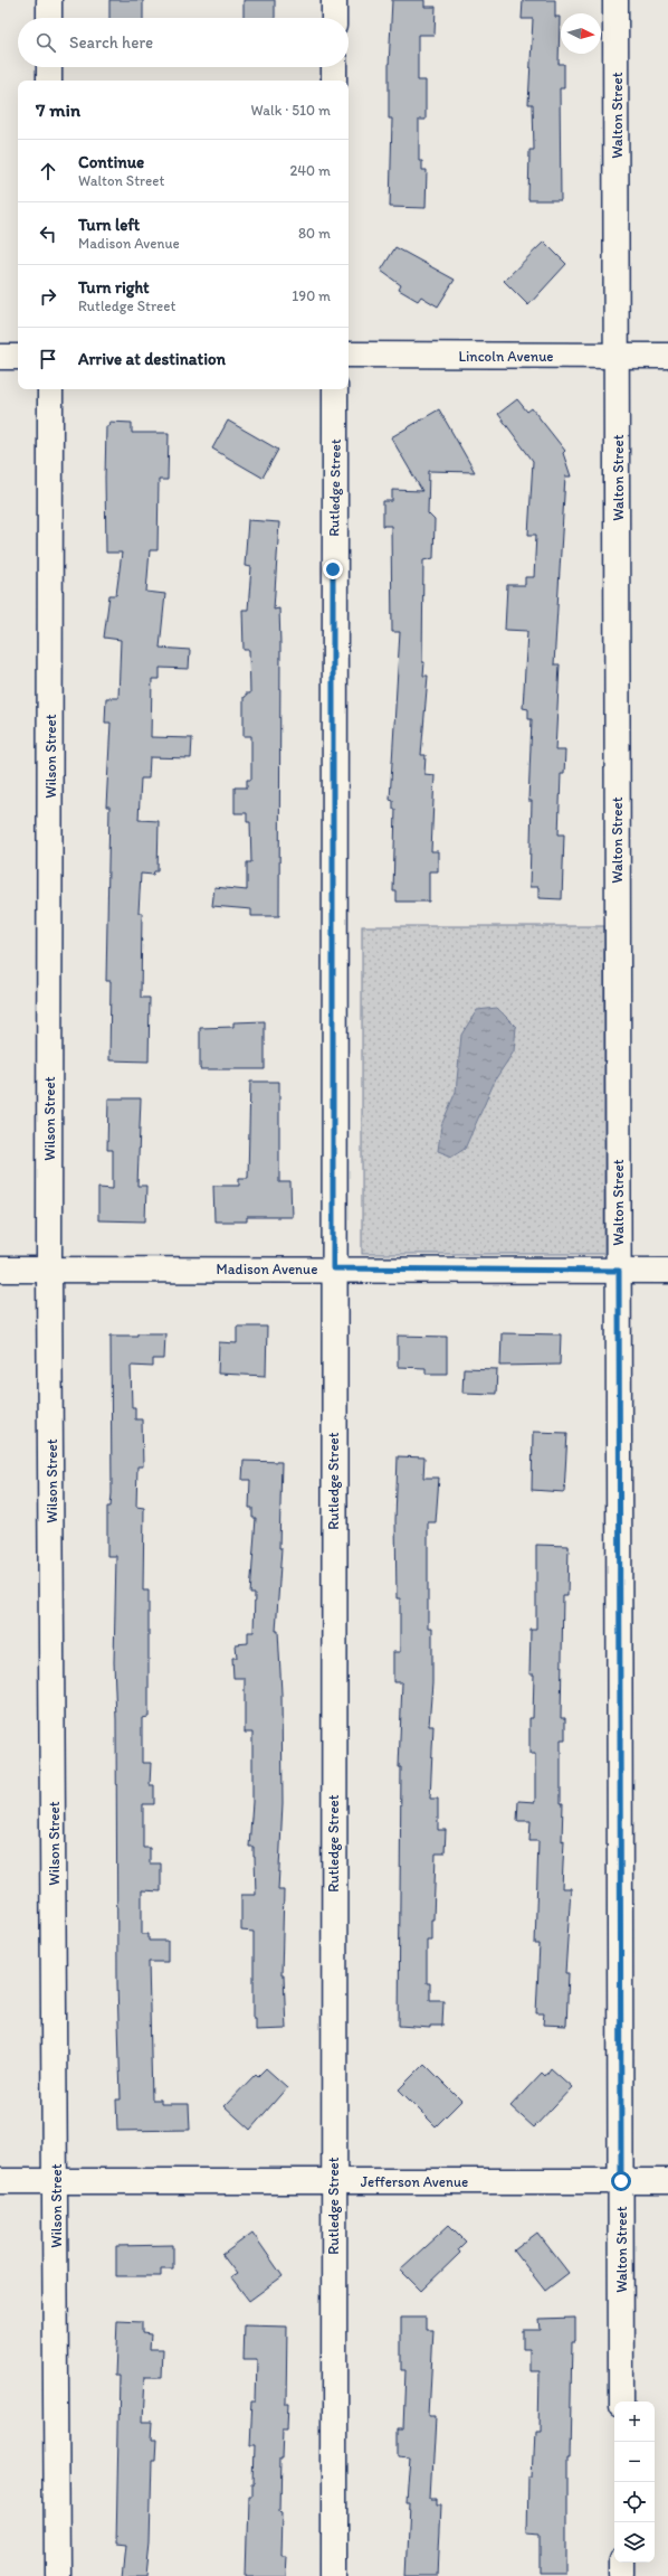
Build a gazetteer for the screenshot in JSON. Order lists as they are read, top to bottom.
{
  "streets": {
    "street": [
      "Walton Street",
      "Lincoln Avenue",
      "Rutledge Street",
      "Wilson Street",
      "Madison Avenue",
      "Jefferson Avenue"
    ]
  },
  "crossings": [
    ["Walton Street", "Lincoln Avenue"],
    ["Walton Street", "Madison Avenue"],
    ["Walton Street", "Jefferson Avenue"],
    ["Rutledge Street", "Madison Avenue"],
    ["Rutledge Street", "Jefferson Avenue"],
    ["Wilson Street", "Madison Avenue"],
    ["Wilson Street", "Jefferson Avenue"]
  ],
  "north": "right",
  "page": {
    "search": "Search here",
    "heading": ["7 min", "Walk · 510 m"],
    "list": [
      ["Continue", "Walton Street", "240 m"],
      ["Turn left", "Madison Avenue", "80 m"],
      ["Turn right", "Rutledge Street", "190 m"],
      "Arrive at destination"
    ],
    "map_buttons": ["+", "−"]
  }
}
